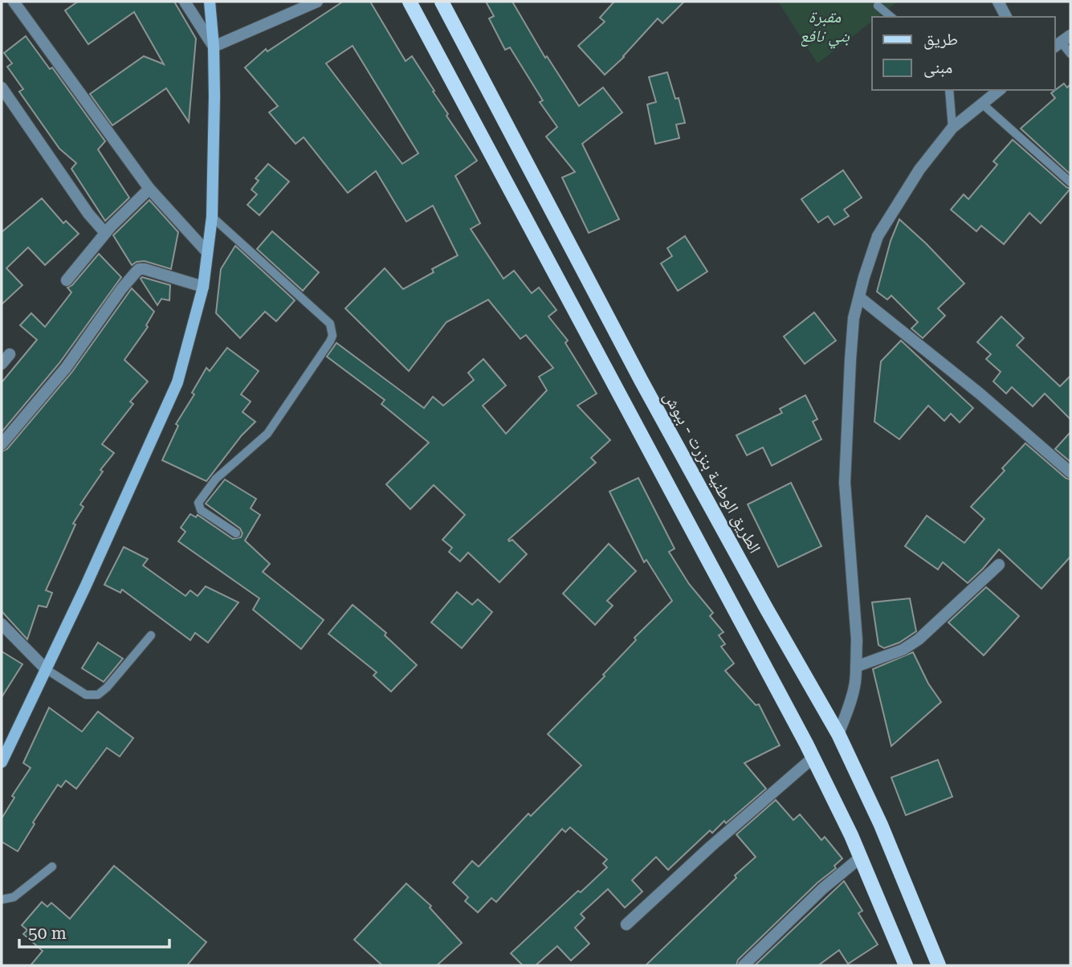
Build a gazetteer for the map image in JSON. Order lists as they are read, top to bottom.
{
  "streets": {
    "main road": ["الطريق الوطنية بنزرت - ببوش"]
  },
  "parks": ["مقبرة بني نافع"],
  "legend": ["طريق", "مبنى"],
  "scale_bar": "50 m"
}
